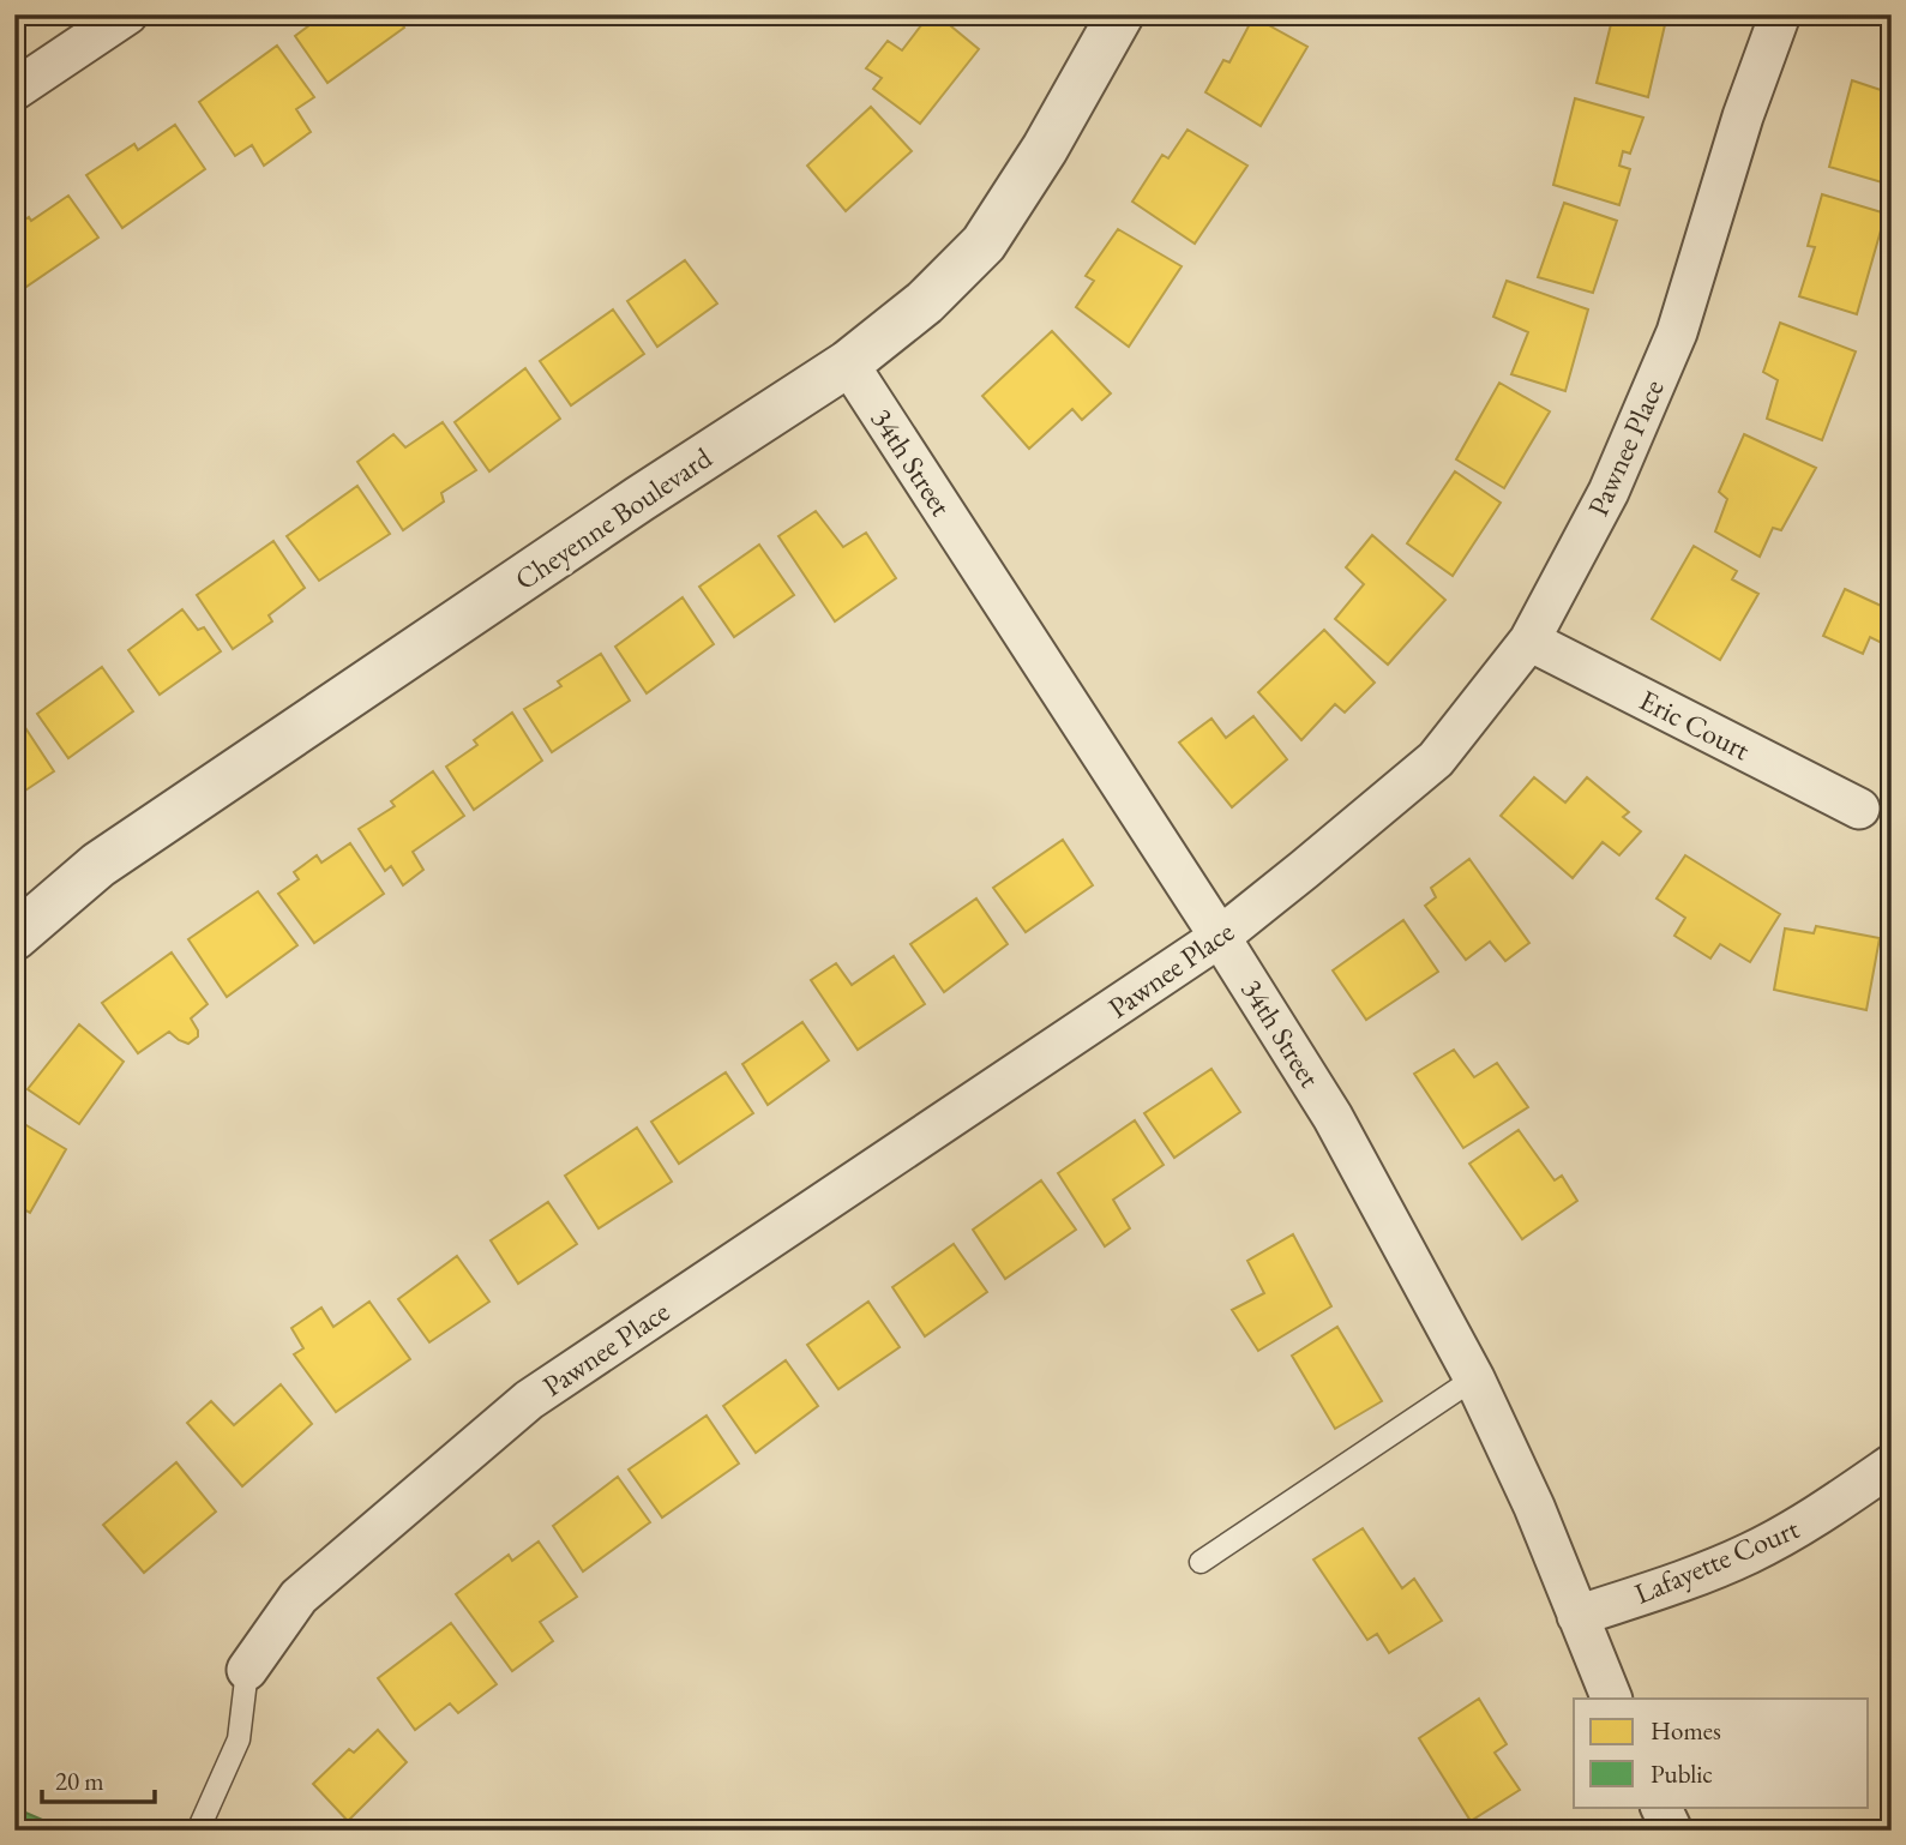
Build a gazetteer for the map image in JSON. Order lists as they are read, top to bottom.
{
  "streets": {
    "street": [
      "Pawnee Place",
      "34th Street",
      "Cheyenne Boulevard",
      "Eric Court",
      "Lafayette Court"
    ]
  },
  "crossings": [
    ["Pawnee Place", "34th Street"],
    ["Pawnee Place", "Eric Court"],
    ["34th Street", "Cheyenne Boulevard"],
    ["34th Street", "Lafayette Court"]
  ],
  "legend": ["Homes", "Public"],
  "scale_bar": "20 m"
}
